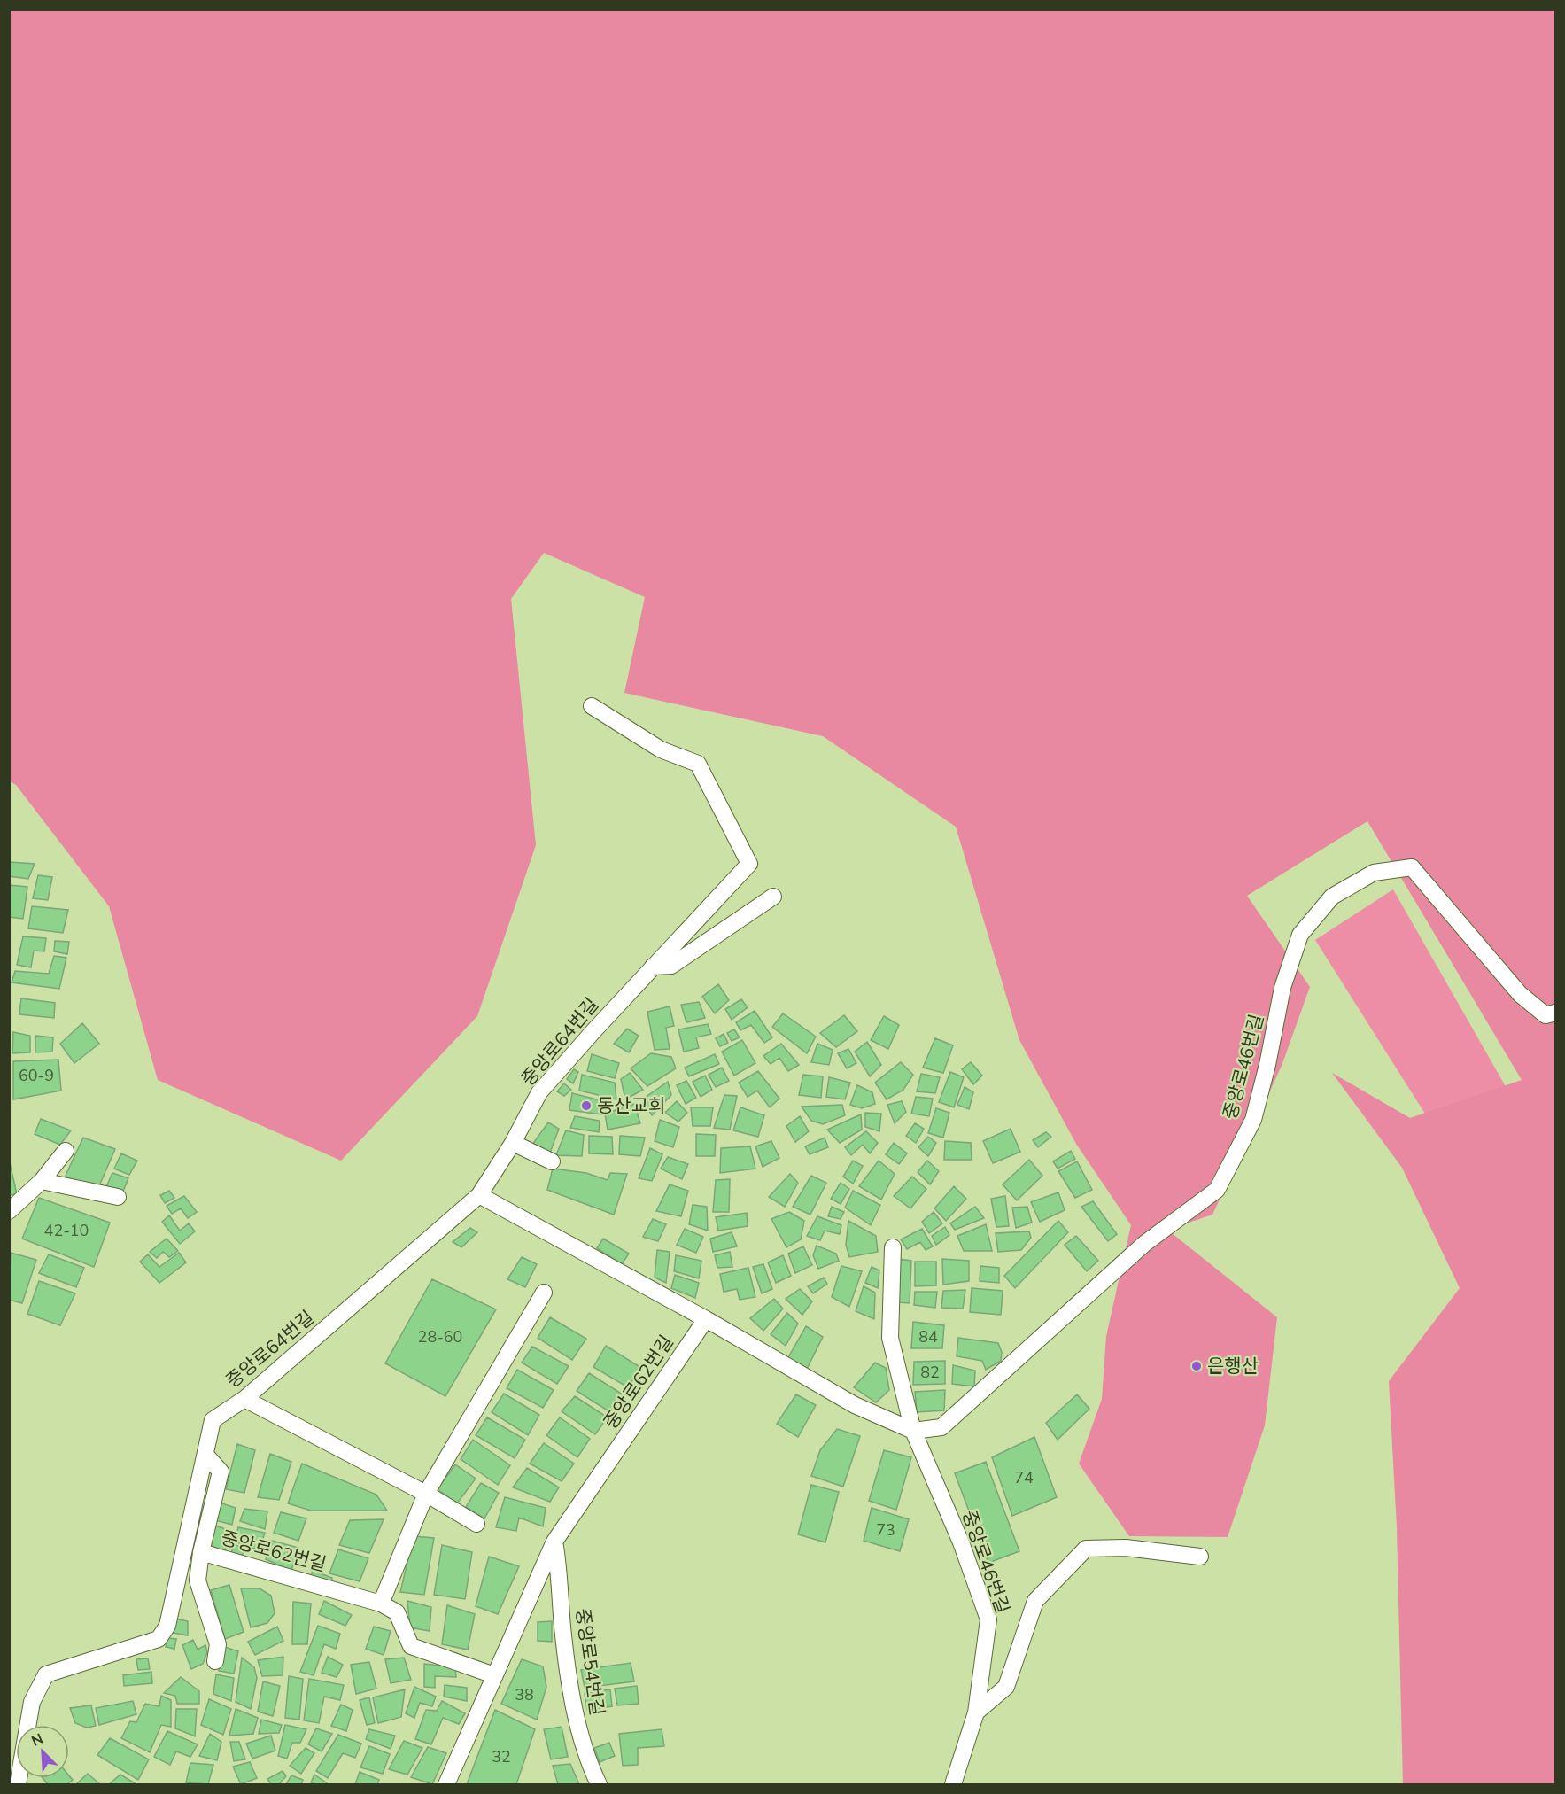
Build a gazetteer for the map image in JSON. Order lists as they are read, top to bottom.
{
  "streets": {
    "street": [
      "중앙로64번길",
      "중앙로46번길",
      "중앙로62번길",
      "중앙로54번길"
    ]
  },
  "crossings": [
    ["중앙로64번길", "중앙로62번길"],
    ["중앙로62번길", "중앙로54번길"]
  ],
  "places": ["동산교회", "은행산"],
  "house_numbers": [
    "60-9",
    "42-10",
    "28-60",
    "84",
    "82",
    "74",
    "73",
    "38",
    "32"
  ],
  "north": "top left"
}
